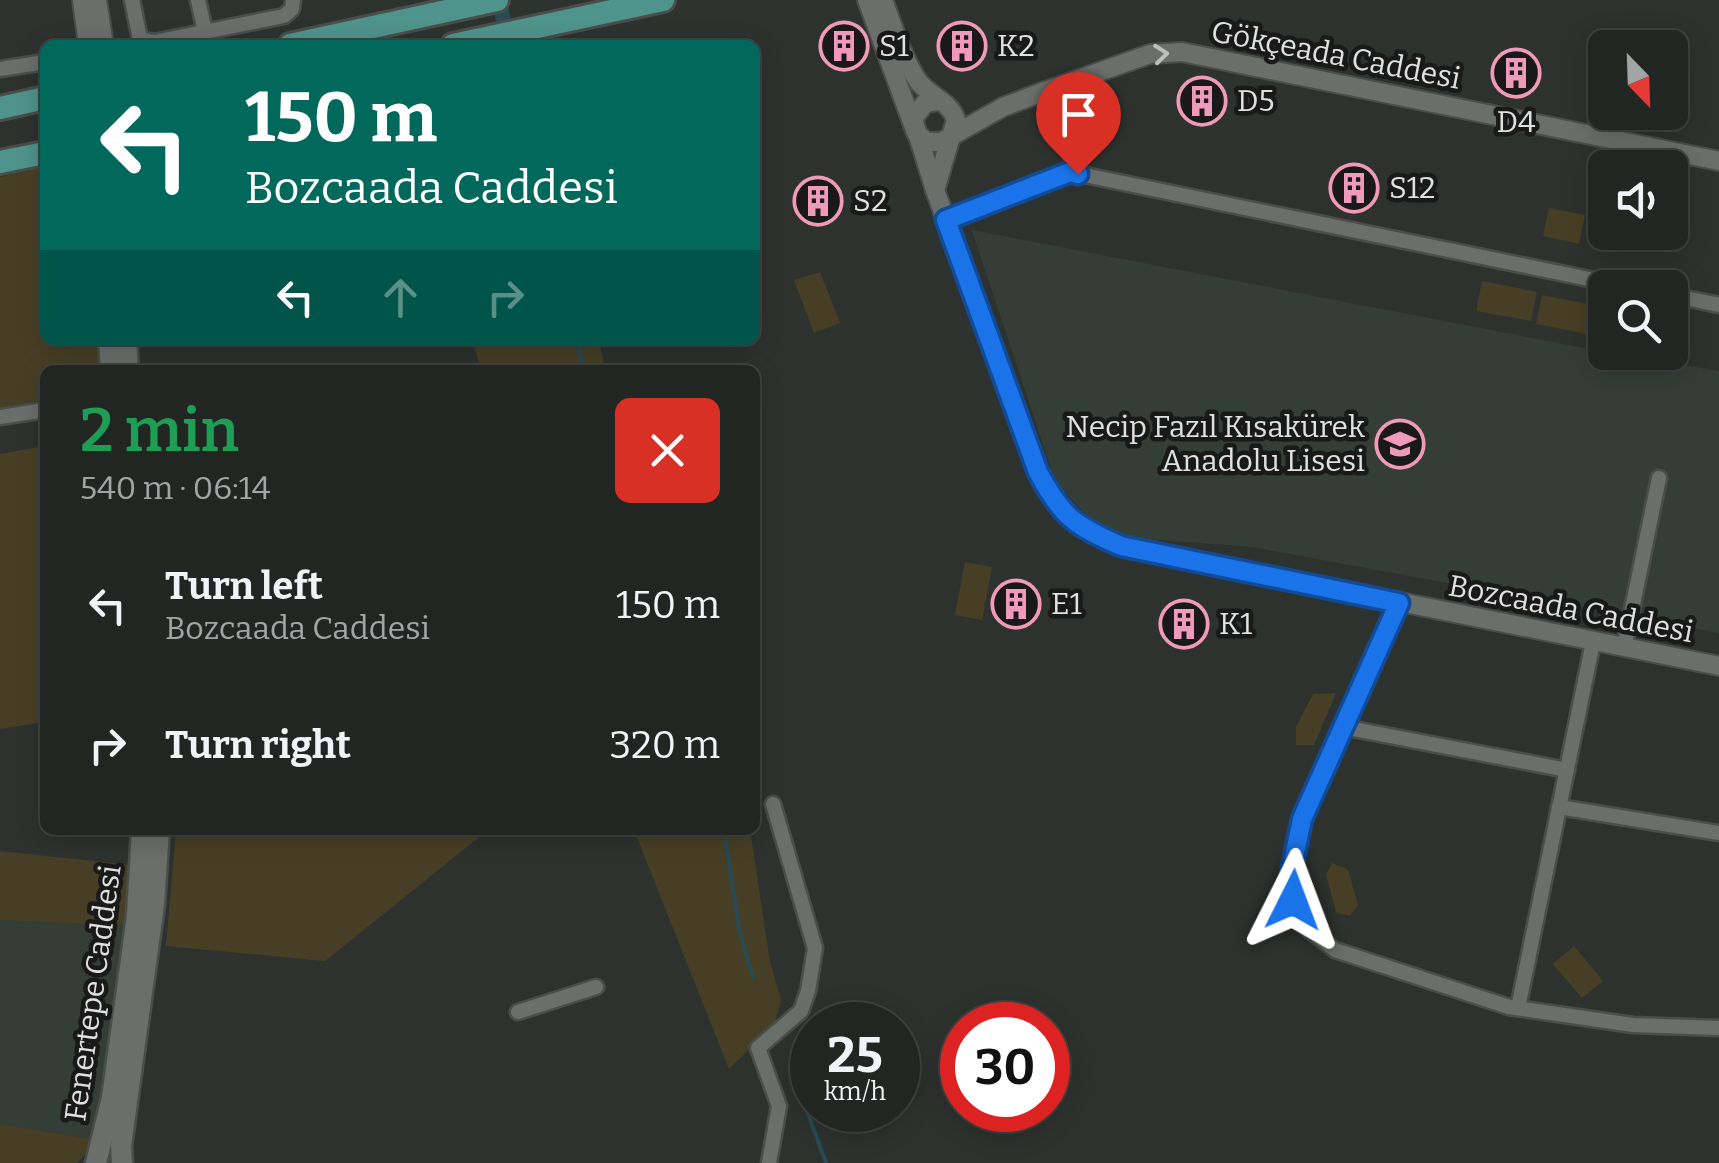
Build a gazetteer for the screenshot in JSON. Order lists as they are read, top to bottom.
{
  "streets": {
    "main road": ["Fenertepe Caddesi"],
    "street": ["Gökçeada Caddesi", "Bozcaada Caddesi"]
  },
  "crossings": [
    ["Gökçeada Caddesi", "Bozcaada Caddesi"]
  ],
  "places": {
    "building": [
      "S1",
      "K2",
      "D4",
      "D5",
      "S12",
      "S2",
      "E1",
      "K1"
    ],
    "school or university": ["Necip Fazıl Kısakürek Anadolu Lisesi"]
  },
  "north": "bottom right",
  "page": {
    "turn": ["150 m", "Bozcaada Caddesi"],
    "heading": ["2 min", "540 m · 06:14"],
    "list": [
      {
        "name": "Turn left",
        "note": "Bozcaada Caddesi",
        "value": "150 m"
      },
      {
        "name": "Turn right",
        "value": "320 m"
      }
    ],
    "speed": "25 km/h",
    "limit": "30"
  }
}
